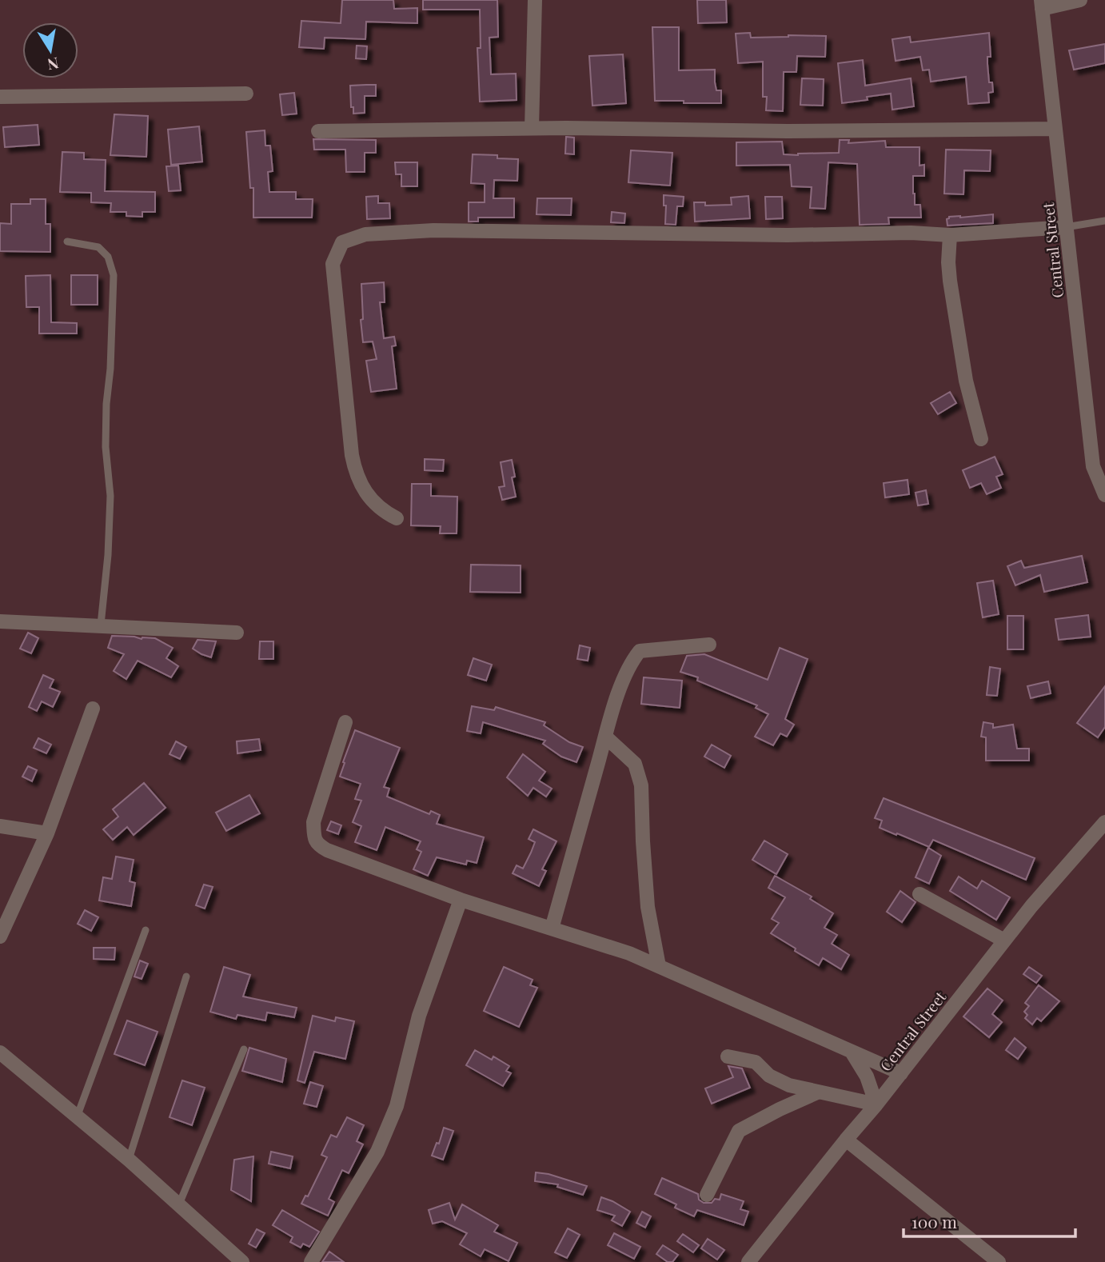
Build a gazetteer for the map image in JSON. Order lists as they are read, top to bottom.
{
  "streets": {
    "street": ["Central Street"]
  },
  "scale_bar": "100 m",
  "north": "bottom"
}
